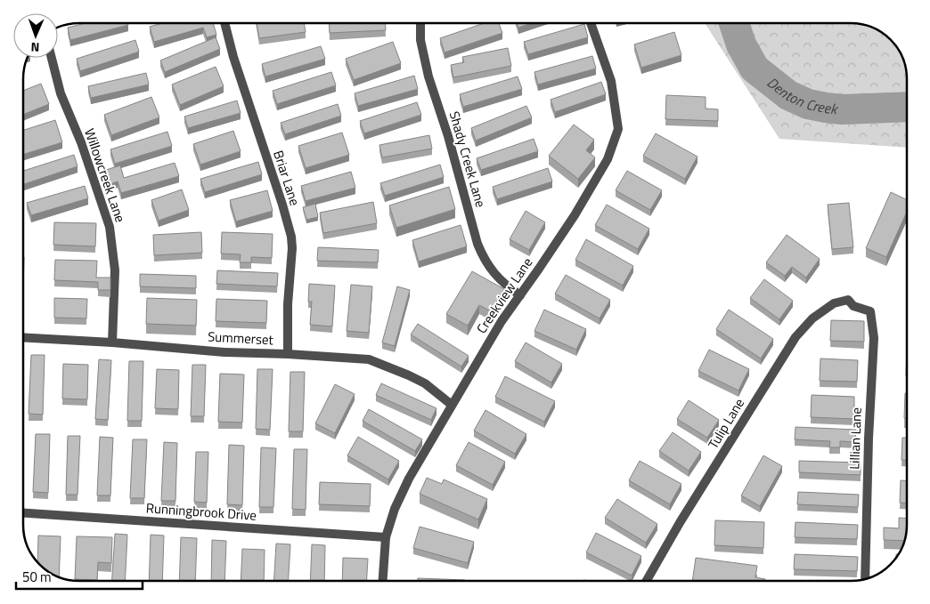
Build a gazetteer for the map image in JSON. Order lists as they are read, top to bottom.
{
  "streets": {
    "street": [
      "Shady Creek Lane",
      "Willowcreek Lane",
      "Briar Lane",
      "Creekview Lane",
      "Summerset",
      "Tulip Lane",
      "Lillian Lane",
      "Runningbrook Drive"
    ]
  },
  "crossings": [
    ["Shady Creek Lane", "Creekview Lane"],
    ["Willowcreek Lane", "Summerset"],
    ["Briar Lane", "Summerset"],
    ["Creekview Lane", "Summerset"],
    ["Creekview Lane", "Runningbrook Drive"],
    ["Tulip Lane", "Lillian Lane"]
  ],
  "water": ["Denton Creek"],
  "scale_bar": "50 m",
  "north": "bottom"
}
